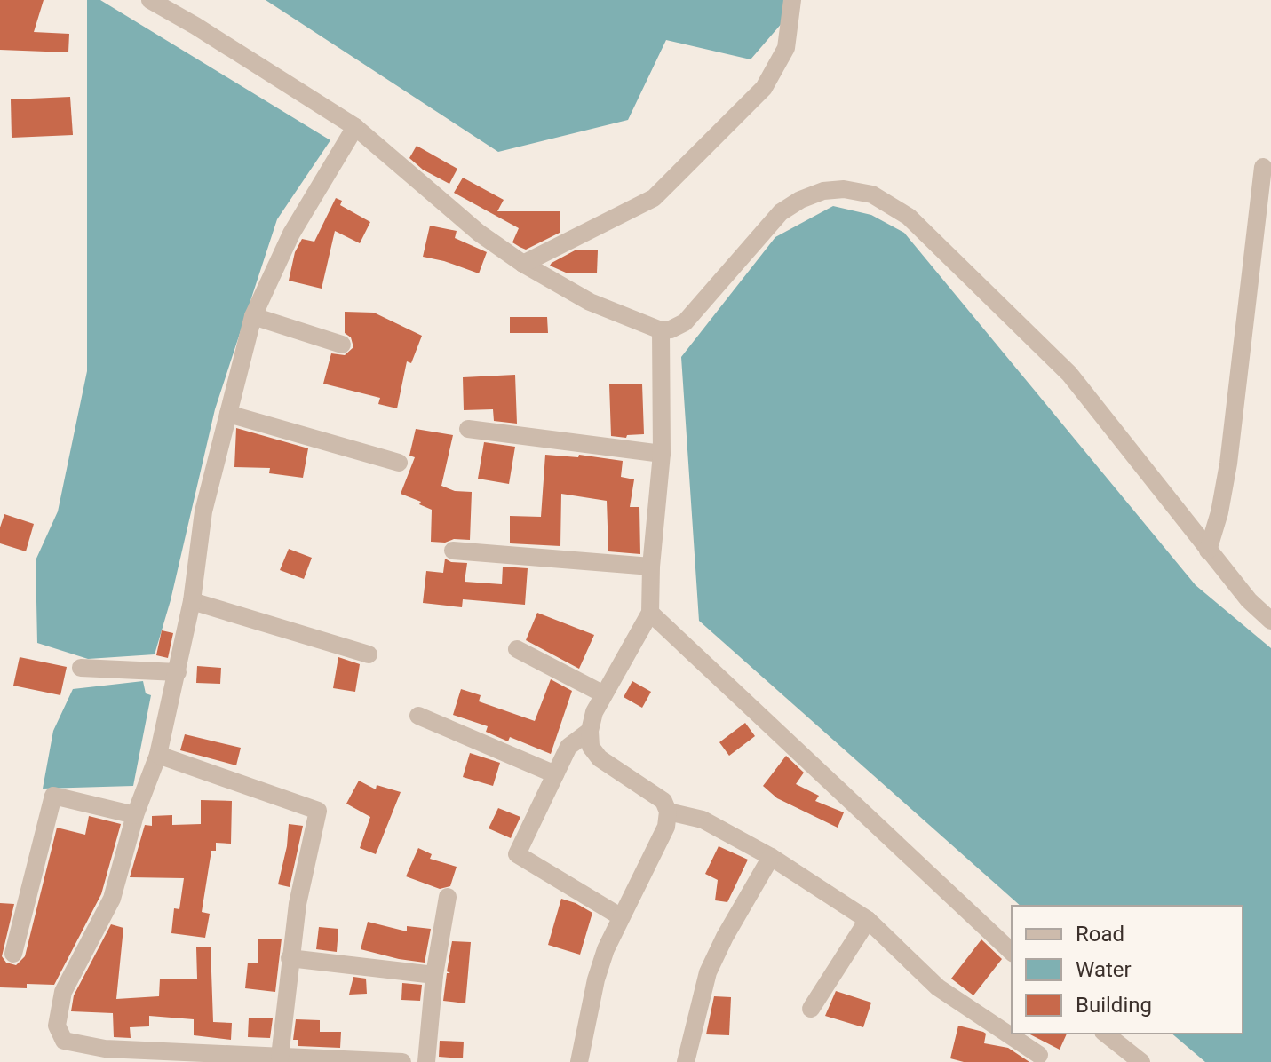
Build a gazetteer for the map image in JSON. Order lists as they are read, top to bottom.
{
  "legend": ["Road", "Water", "Building"]
}
